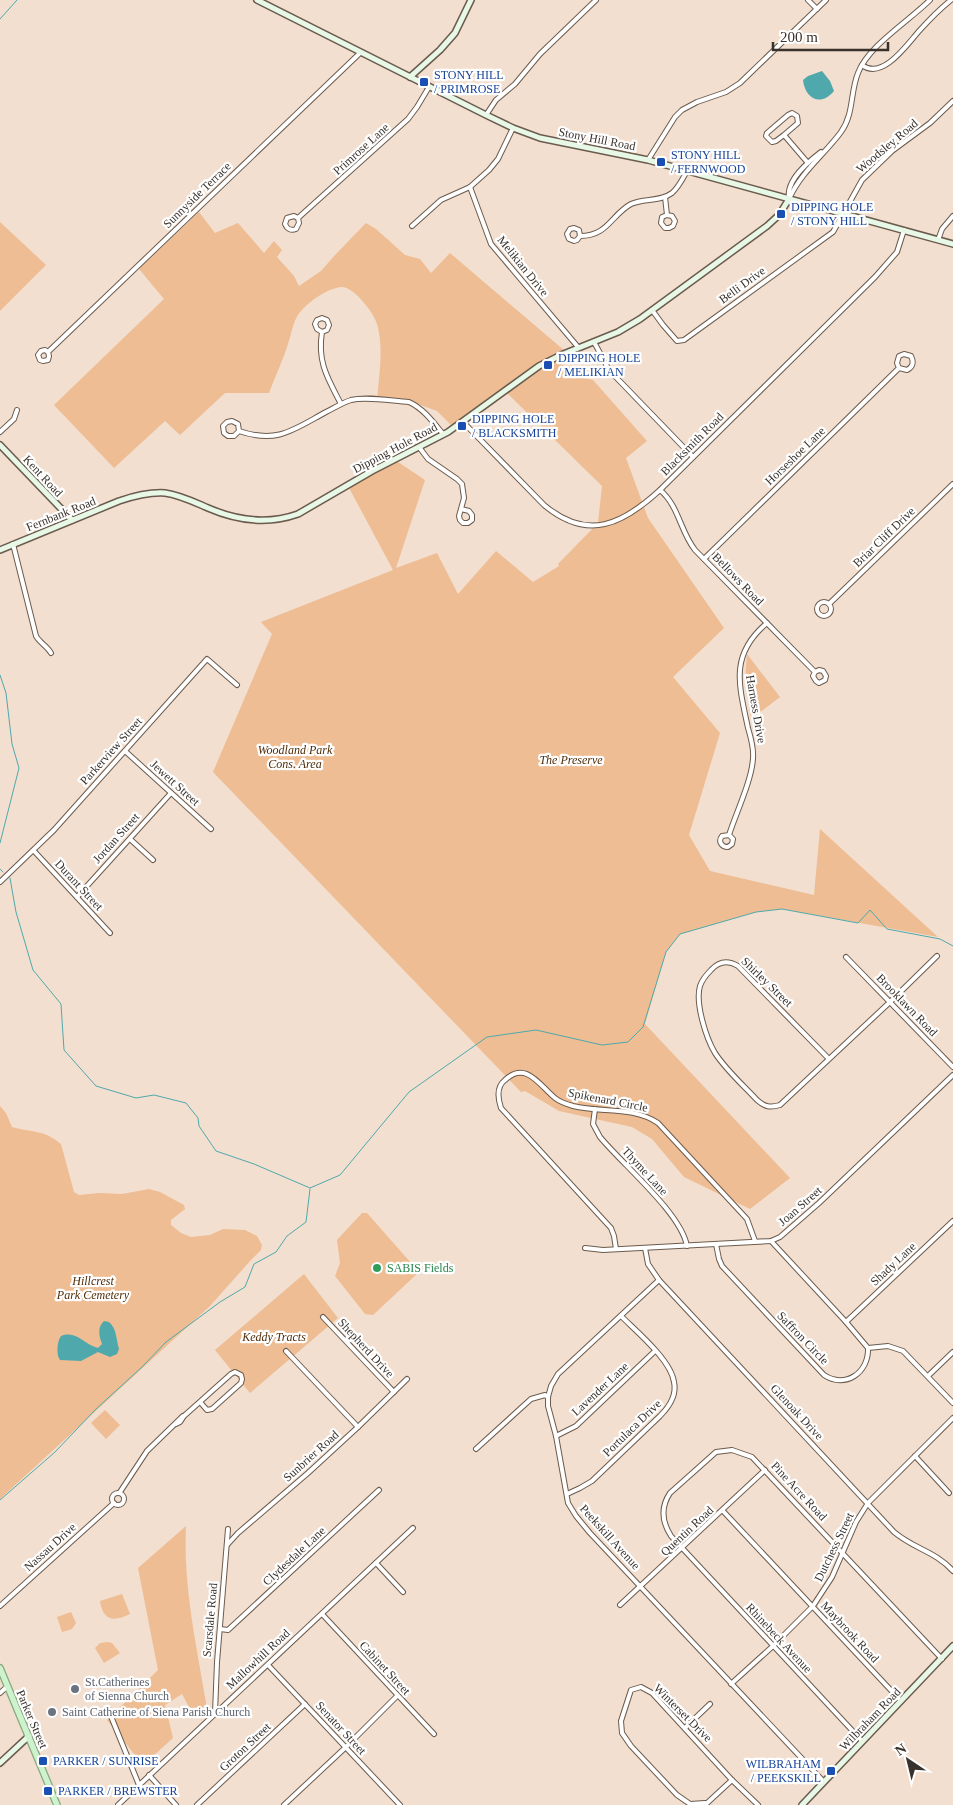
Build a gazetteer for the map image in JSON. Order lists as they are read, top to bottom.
{
  "streets": {
    "main road": [
      "Stony Hill Road",
      "Dipping Hole Road",
      "Kent Road",
      "Fernbank Road",
      "Parker Street",
      "Wilbraham Road"
    ],
    "street": [
      "Woodsley Road",
      "Primrose Lane",
      "Sunnyside Terrace",
      "Melikian Drive",
      "Belli Drive",
      "Blacksmith Road",
      "Horseshoe Lane",
      "Briar Cliff Drive",
      "Bellows Road",
      "Harness Drive",
      "Parkerview Street",
      "Jewett Street",
      "Jordan Street",
      "Durant Street",
      "Shirley Street",
      "Brooklawn Road",
      "Spikenard Circle",
      "Thyme Lane",
      "Joan Street",
      "Shady Lane",
      "Saffron Circle",
      "Shepherd Drive",
      "Lavender Lane",
      "Glenoak Drive",
      "Portulaca Drive",
      "Sunbrier Road",
      "Pine Acre Road",
      "Quentin Road",
      "Peekskill Avenue",
      "Nassau Drive",
      "Dutchess Street",
      "Clydesdale Lane",
      "Scarsdale Road",
      "Maybrook Road",
      "Rhinebeck Avenue",
      "Mallowhill Road",
      "Cabinet Street",
      "Winterset Drive",
      "Senator Street",
      "Groton Street"
    ]
  },
  "crossings": [
    ["Stony Hill Road", "Woodsley Road"],
    ["Stony Hill Road", "Primrose Lane"],
    ["Stony Hill Road", "Sunnyside Terrace"],
    ["Stony Hill Road", "Belli Drive"],
    ["Stony Hill Road", "Blacksmith Road"],
    ["Stony Hill Road", "Dipping Hole Road"],
    ["Woodsley Road", "Belli Drive"],
    ["Melikian Drive", "Dipping Hole Road"],
    ["Belli Drive", "Dipping Hole Road"],
    ["Blacksmith Road", "Dipping Hole Road"],
    ["Blacksmith Road", "Bellows Road"],
    ["Dipping Hole Road", "Fernbank Road"],
    ["Horseshoe Lane", "Bellows Road"],
    ["Kent Road", "Fernbank Road"],
    ["Bellows Road", "Harness Drive"],
    ["Parkerview Street", "Jewett Street"],
    ["Parkerview Street", "Durant Street"],
    ["Jewett Street", "Jordan Street"],
    ["Jordan Street", "Durant Street"],
    ["Shirley Street", "Brooklawn Road"],
    ["Spikenard Circle", "Thyme Lane"],
    ["Spikenard Circle", "Joan Street"],
    ["Thyme Lane", "Joan Street"],
    ["Joan Street", "Saffron Circle"],
    ["Joan Street", "Glenoak Drive"],
    ["Shepherd Drive", "Sunbrier Road"],
    ["Lavender Lane", "Portulaca Drive"],
    ["Lavender Lane", "Peekskill Avenue"],
    ["Glenoak Drive", "Dutchess Street"],
    ["Portulaca Drive", "Peekskill Avenue"],
    ["Sunbrier Road", "Scarsdale Road"],
    ["Pine Acre Road", "Quentin Road"],
    ["Pine Acre Road", "Dutchess Street"],
    ["Pine Acre Road", "Rhinebeck Avenue"],
    ["Pine Acre Road", "Wilbraham Road"],
    ["Quentin Road", "Peekskill Avenue"],
    ["Quentin Road", "Maybrook Road"],
    ["Quentin Road", "Rhinebeck Avenue"],
    ["Peekskill Avenue", "Dutchess Street"],
    ["Peekskill Avenue", "Wilbraham Road"],
    ["Dutchess Street", "Maybrook Road"],
    ["Dutchess Street", "Rhinebeck Avenue"],
    ["Clydesdale Lane", "Scarsdale Road"],
    ["Scarsdale Road", "Mallowhill Road"],
    ["Maybrook Road", "Wilbraham Road"],
    ["Rhinebeck Avenue", "Wilbraham Road"],
    ["Mallowhill Road", "Cabinet Street"],
    ["Mallowhill Road", "Senator Street"],
    ["Senator Street", "Groton Street"]
  ],
  "parks": [
    "Woodland Park Cons. Area",
    "The Preserve",
    "Hillcrest Park Cemetery",
    "Keddy Tracts"
  ],
  "places": {
    "transit": [
      "STONY HILL / PRIMROSE",
      "STONY HILL / FERNWOOD",
      "DIPPING HOLE / STONY HILL",
      "DIPPING HOLE / MELIKIAN",
      "DIPPING HOLE / BLACKSMITH",
      "PARKER / SUNRISE",
      "WILBRAHAM / PEEKSKILL",
      "PARKER / BREWSTER"
    ],
    "other": ["SABIS Fields", "St.Catherines of Sienna Church", "Saint Catherine of Siena Parish Church"]
  },
  "scale_bar": "200 m",
  "north": "top left"
}
